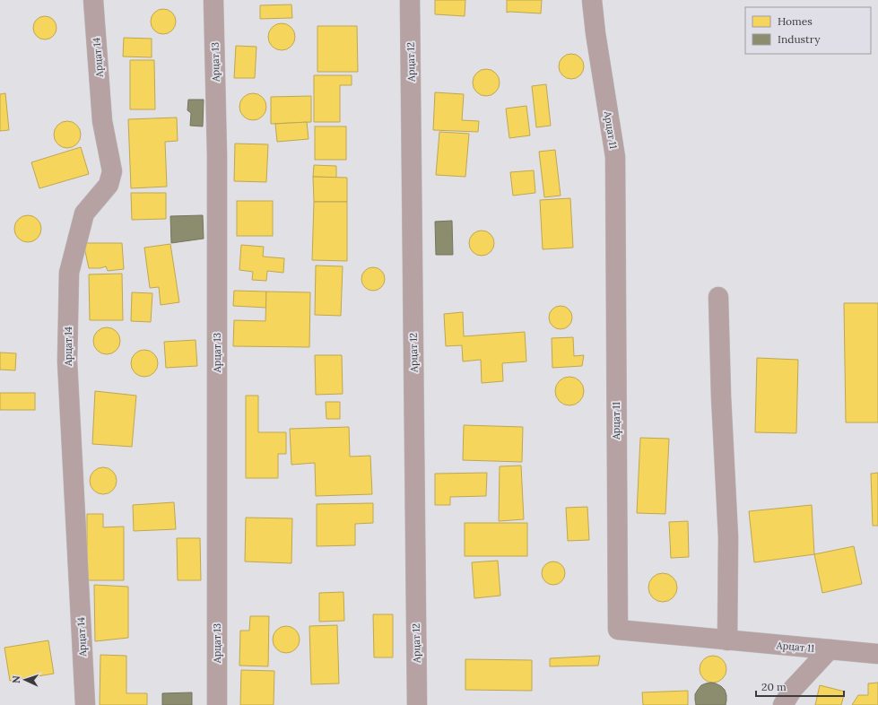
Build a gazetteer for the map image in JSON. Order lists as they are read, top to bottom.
{
  "streets": {
    "street": [
      "Арцат 14",
      "Арцат 13",
      "Арцат 12",
      "Арцат 11"
    ]
  },
  "legend": ["Homes", "Industry"],
  "scale_bar": "20 m",
  "north": "left"
}
